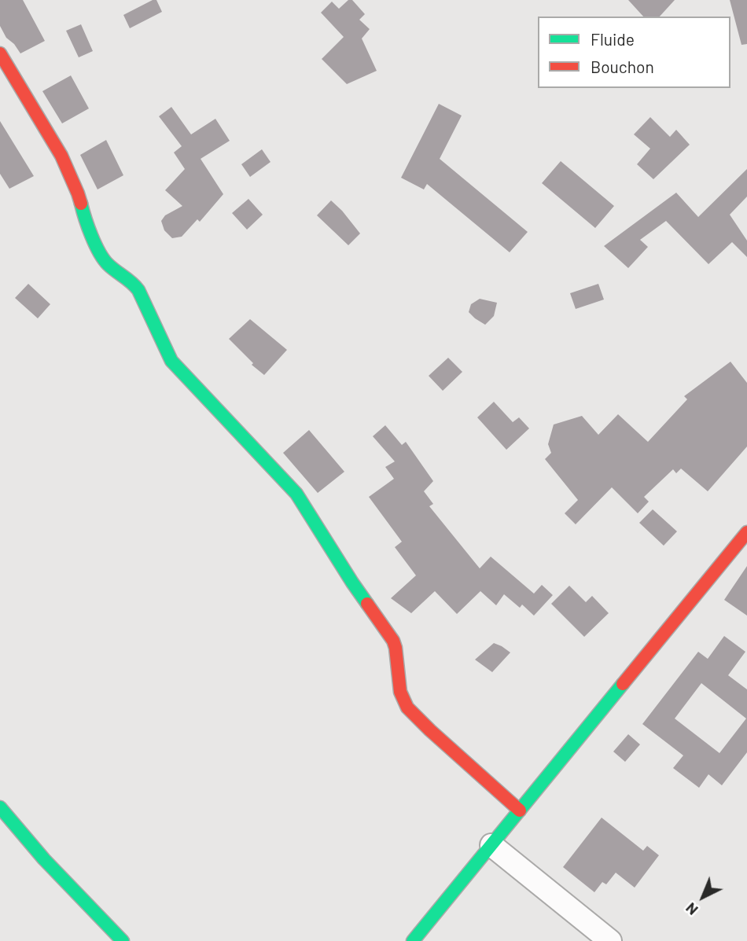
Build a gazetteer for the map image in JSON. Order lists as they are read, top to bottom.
{
  "legend": ["Fluide", "Bouchon"],
  "north": "bottom left"
}
